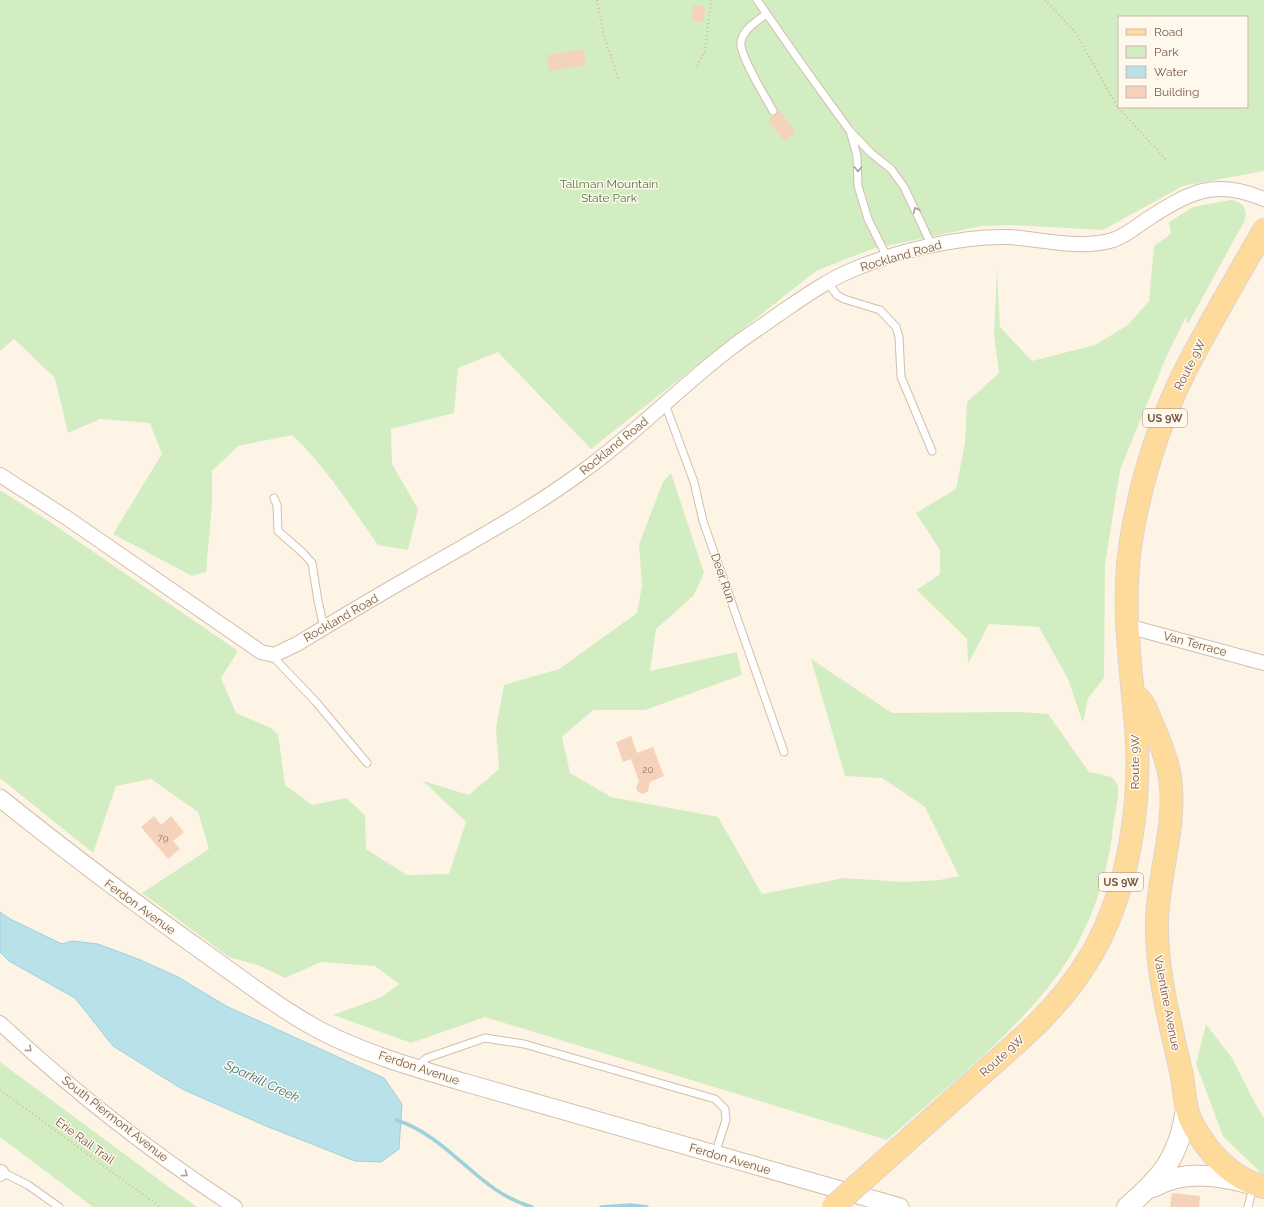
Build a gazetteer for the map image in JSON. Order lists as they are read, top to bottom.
{
  "streets": {
    "main road": ["Route 9W", "US 9W", "Valentine Avenue"],
    "street": [
      "Rockland Road",
      "Van Terrace",
      "Ferdon Avenue",
      "South Piermont Avenue"
    ],
    "lane": ["Deer Run"],
    "path": ["Erie Rail Trail"]
  },
  "crossings": [
    ["Rockland Road", "Deer Run"],
    ["Route 9W", "Van Terrace"],
    ["Route 9W", "Valentine Avenue"]
  ],
  "one_way": ["South Piermont Avenue"],
  "water": ["Sparkill Creek"],
  "parks": ["Tallman Mountain State Park"],
  "house_numbers": ["20", "79"],
  "legend": [
    "Road",
    "Park",
    "Water",
    "Building"
  ]
}
